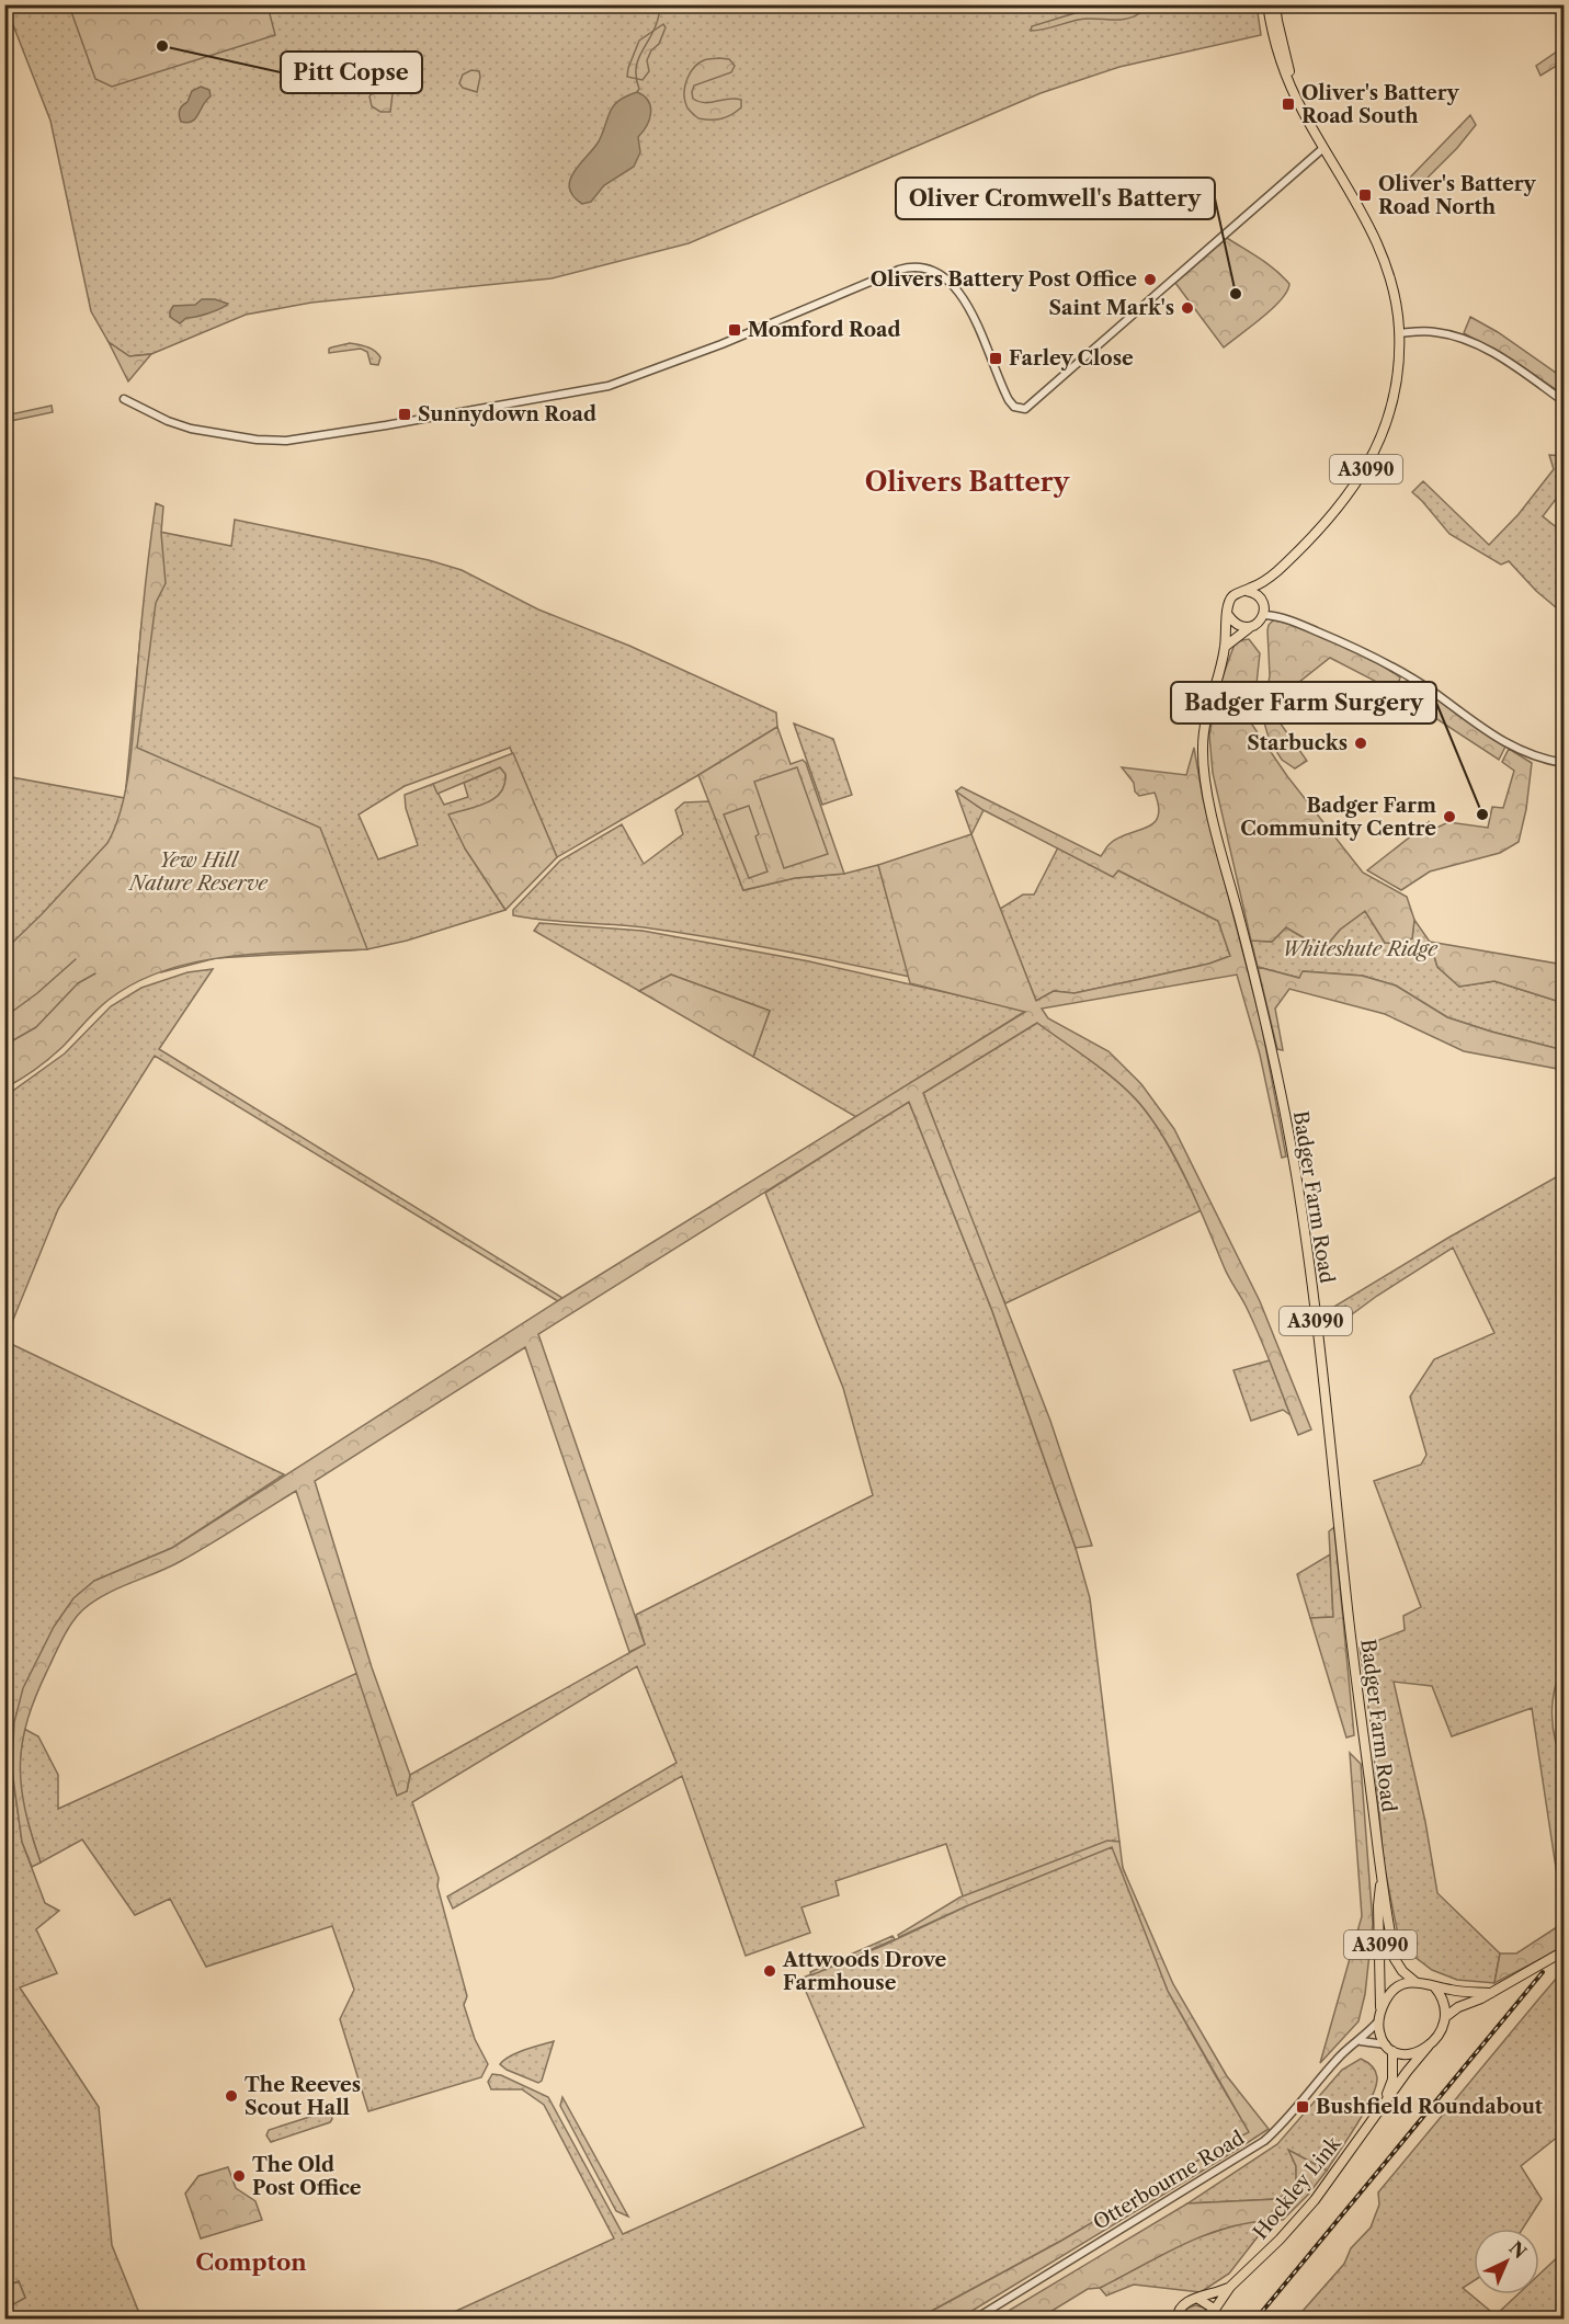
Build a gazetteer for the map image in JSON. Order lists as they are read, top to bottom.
{
  "streets": {
    "main road": ["A3090", "Badger Farm Road", "Hockley Link"],
    "street": ["Otterbourne Road"]
  },
  "crossings": [
    ["A3090", "Badger Farm Road"],
    ["Badger Farm Road", "Otterbourne Road"],
    ["Badger Farm Road", "Hockley Link"],
    ["Otterbourne Road", "Hockley Link"]
  ],
  "districts": ["Olivers Battery", "Compton"],
  "parks": ["Yew Hill Nature Reserve", "Whiteshute Ridge"],
  "places": {
    "other": [
      "Pitt Copse",
      "Olivers Battery Post Office",
      "Oliver Cromwell's Battery",
      "Saint Mark's",
      "Starbucks",
      "Badger Farm Surgery",
      "Badger Farm Community Centre",
      "Attwoods Drove Farmhouse",
      "The Reeves Scout Hall",
      "The Old Post Office"
    ],
    "transit": [
      "Oliver's Battery Road South",
      "Oliver's Battery Road North",
      "Momford Road",
      "Farley Close",
      "Sunnydown Road",
      "Bushfield Roundabout"
    ]
  },
  "north": "top right"
}
